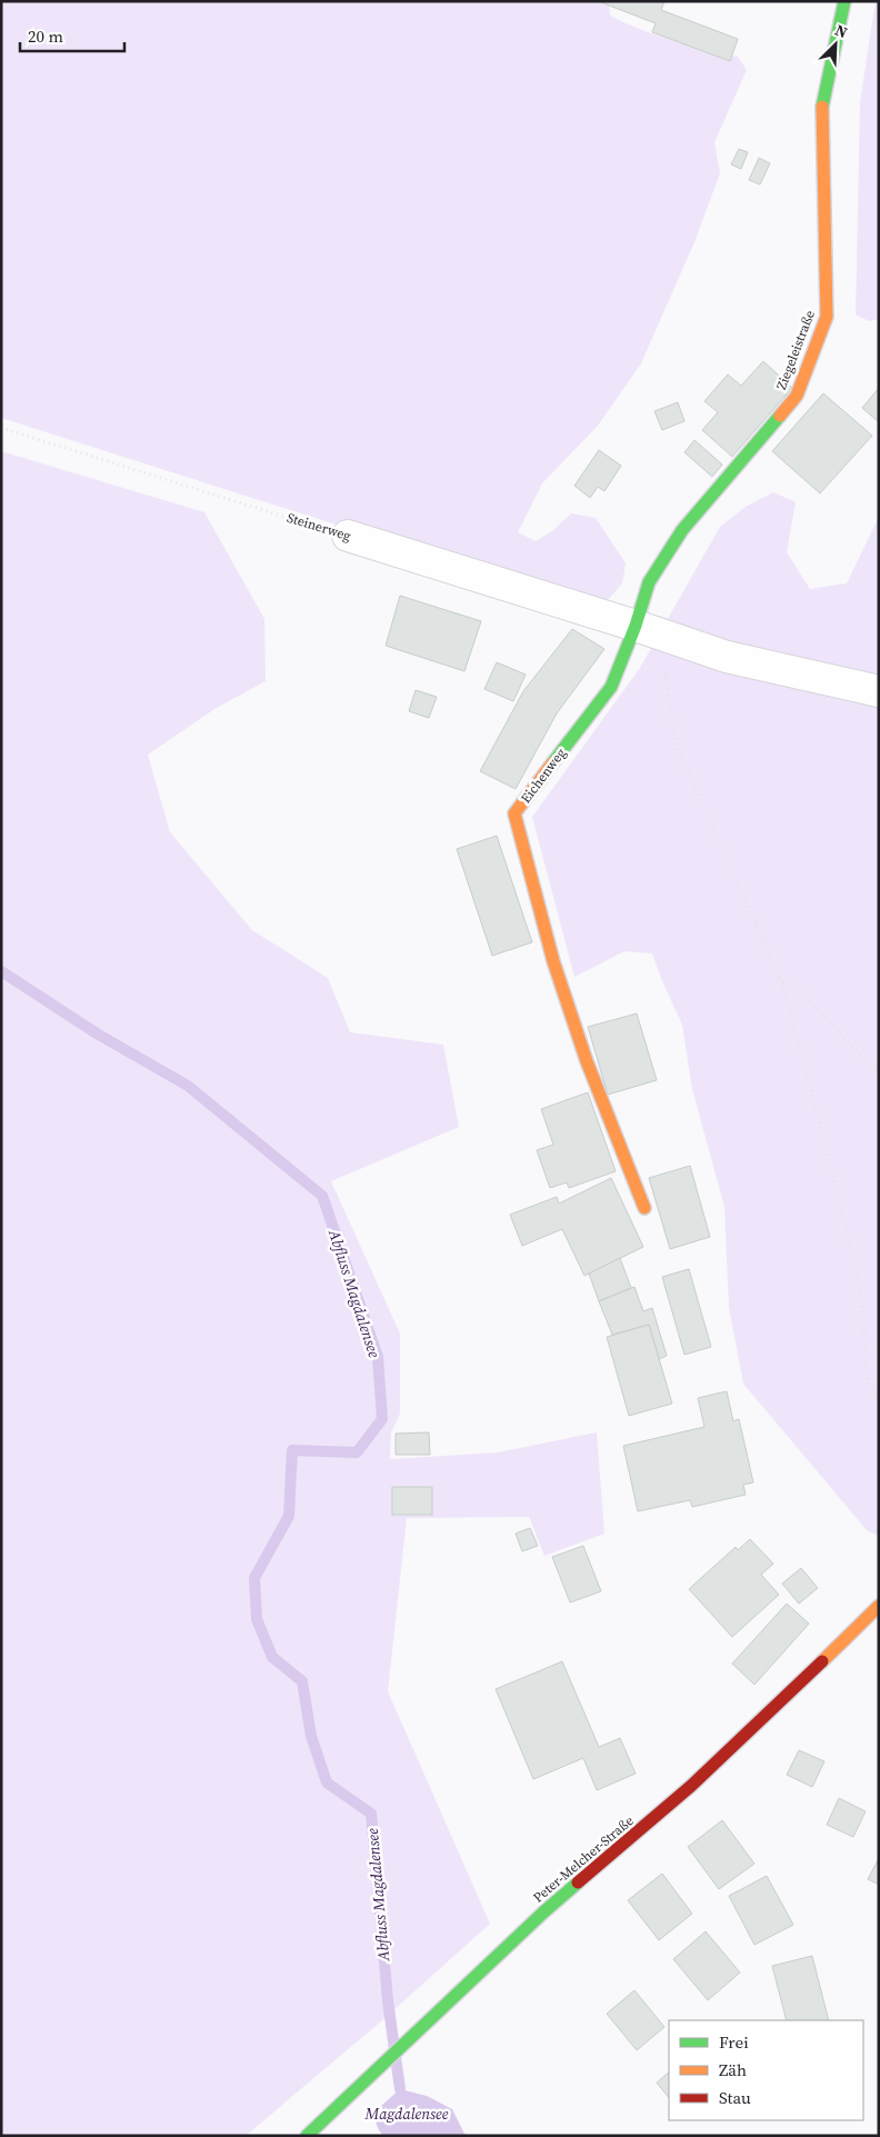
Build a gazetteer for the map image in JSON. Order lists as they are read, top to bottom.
{
  "streets": {
    "street": [
      "Ziegeleistraße",
      "Steinerweg",
      "Eichenweg",
      "Peter-Melcher-Straße"
    ]
  },
  "crossings": [
    ["Ziegeleistraße", "Steinerweg"],
    ["Ziegeleistraße", "Eichenweg"],
    ["Steinerweg", "Eichenweg"]
  ],
  "water": ["Abfluss Magdalensee", "Magdalensee"],
  "legend": ["Frei", "Zäh", "Stau"],
  "scale_bar": "20 m",
  "north": "top right"
}
